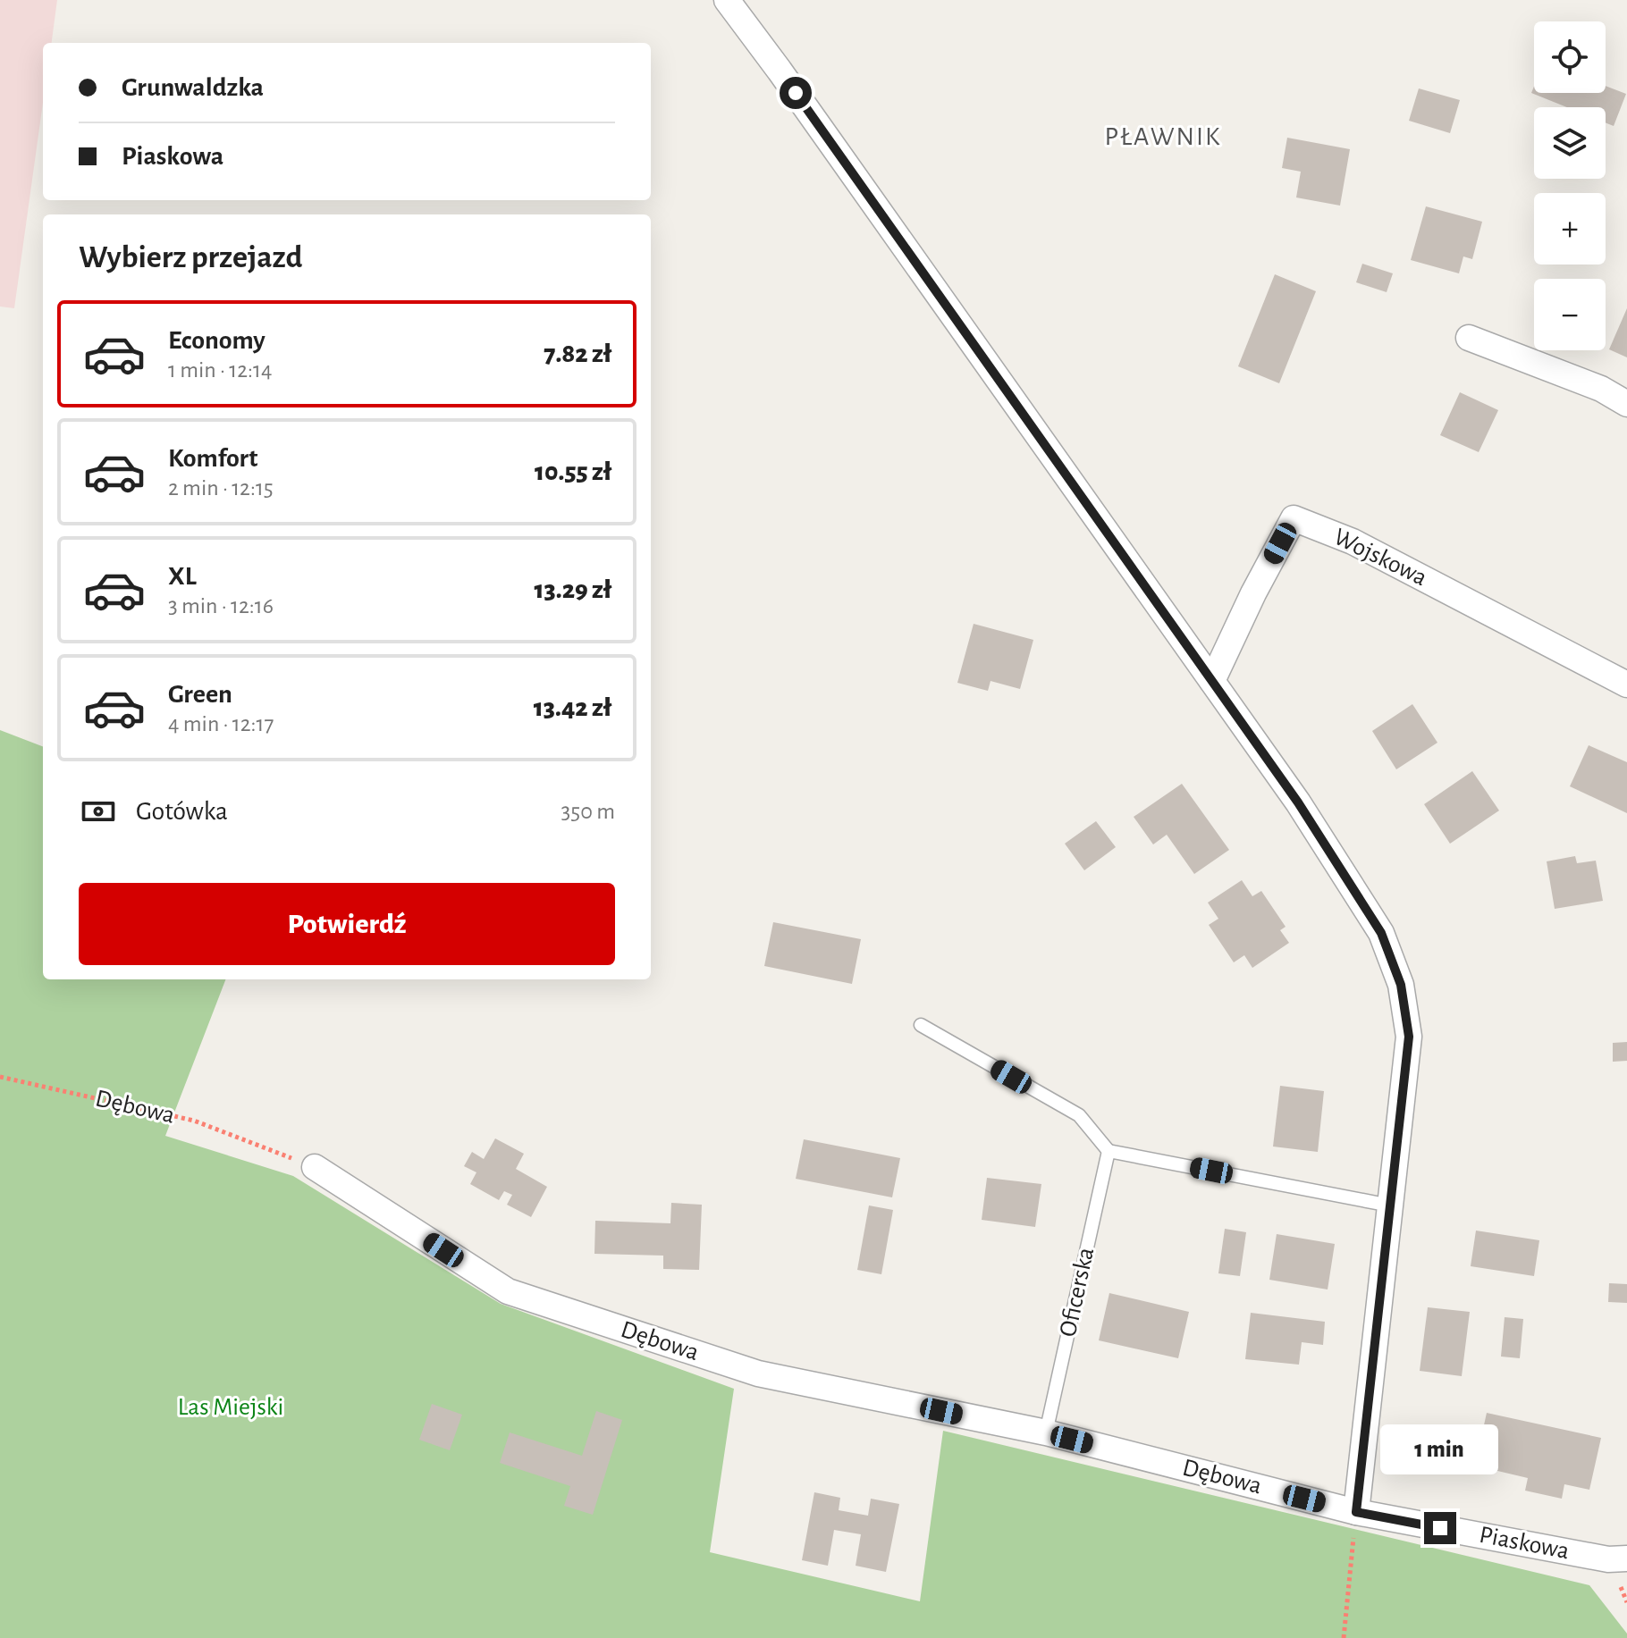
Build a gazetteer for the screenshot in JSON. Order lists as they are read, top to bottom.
{
  "streets": {
    "street": ["Wojskowa", "Dębowa", "Piaskowa"],
    "lane": ["Oficerska"]
  },
  "crossings": [
    ["Dębowa", "Oficerska"],
    ["Dębowa", "Piaskowa"]
  ],
  "districts": ["PŁAWNIK"],
  "parks": ["Las Miejski"],
  "page": {
    "map_buttons": ["+", "−"],
    "banner": ["Grunwaldzka", "Piaskowa"],
    "heading": "Wybierz przejazd",
    "list": [
      {
        "name": "Economy",
        "note": "1 min · 12:14",
        "value": "7.82 zł"
      },
      {
        "name": "Komfort",
        "note": "2 min · 12:15",
        "value": "10.55 zł"
      },
      {
        "name": "XL",
        "note": "3 min · 12:16",
        "value": "13.29 zł"
      },
      {
        "name": "Green",
        "note": "4 min · 12:17",
        "value": "13.42 zł"
      }
    ],
    "pay": ["Gotówka", "350 m"],
    "buttons": "Potwierdź",
    "bubble": "1 min"
  }
}
